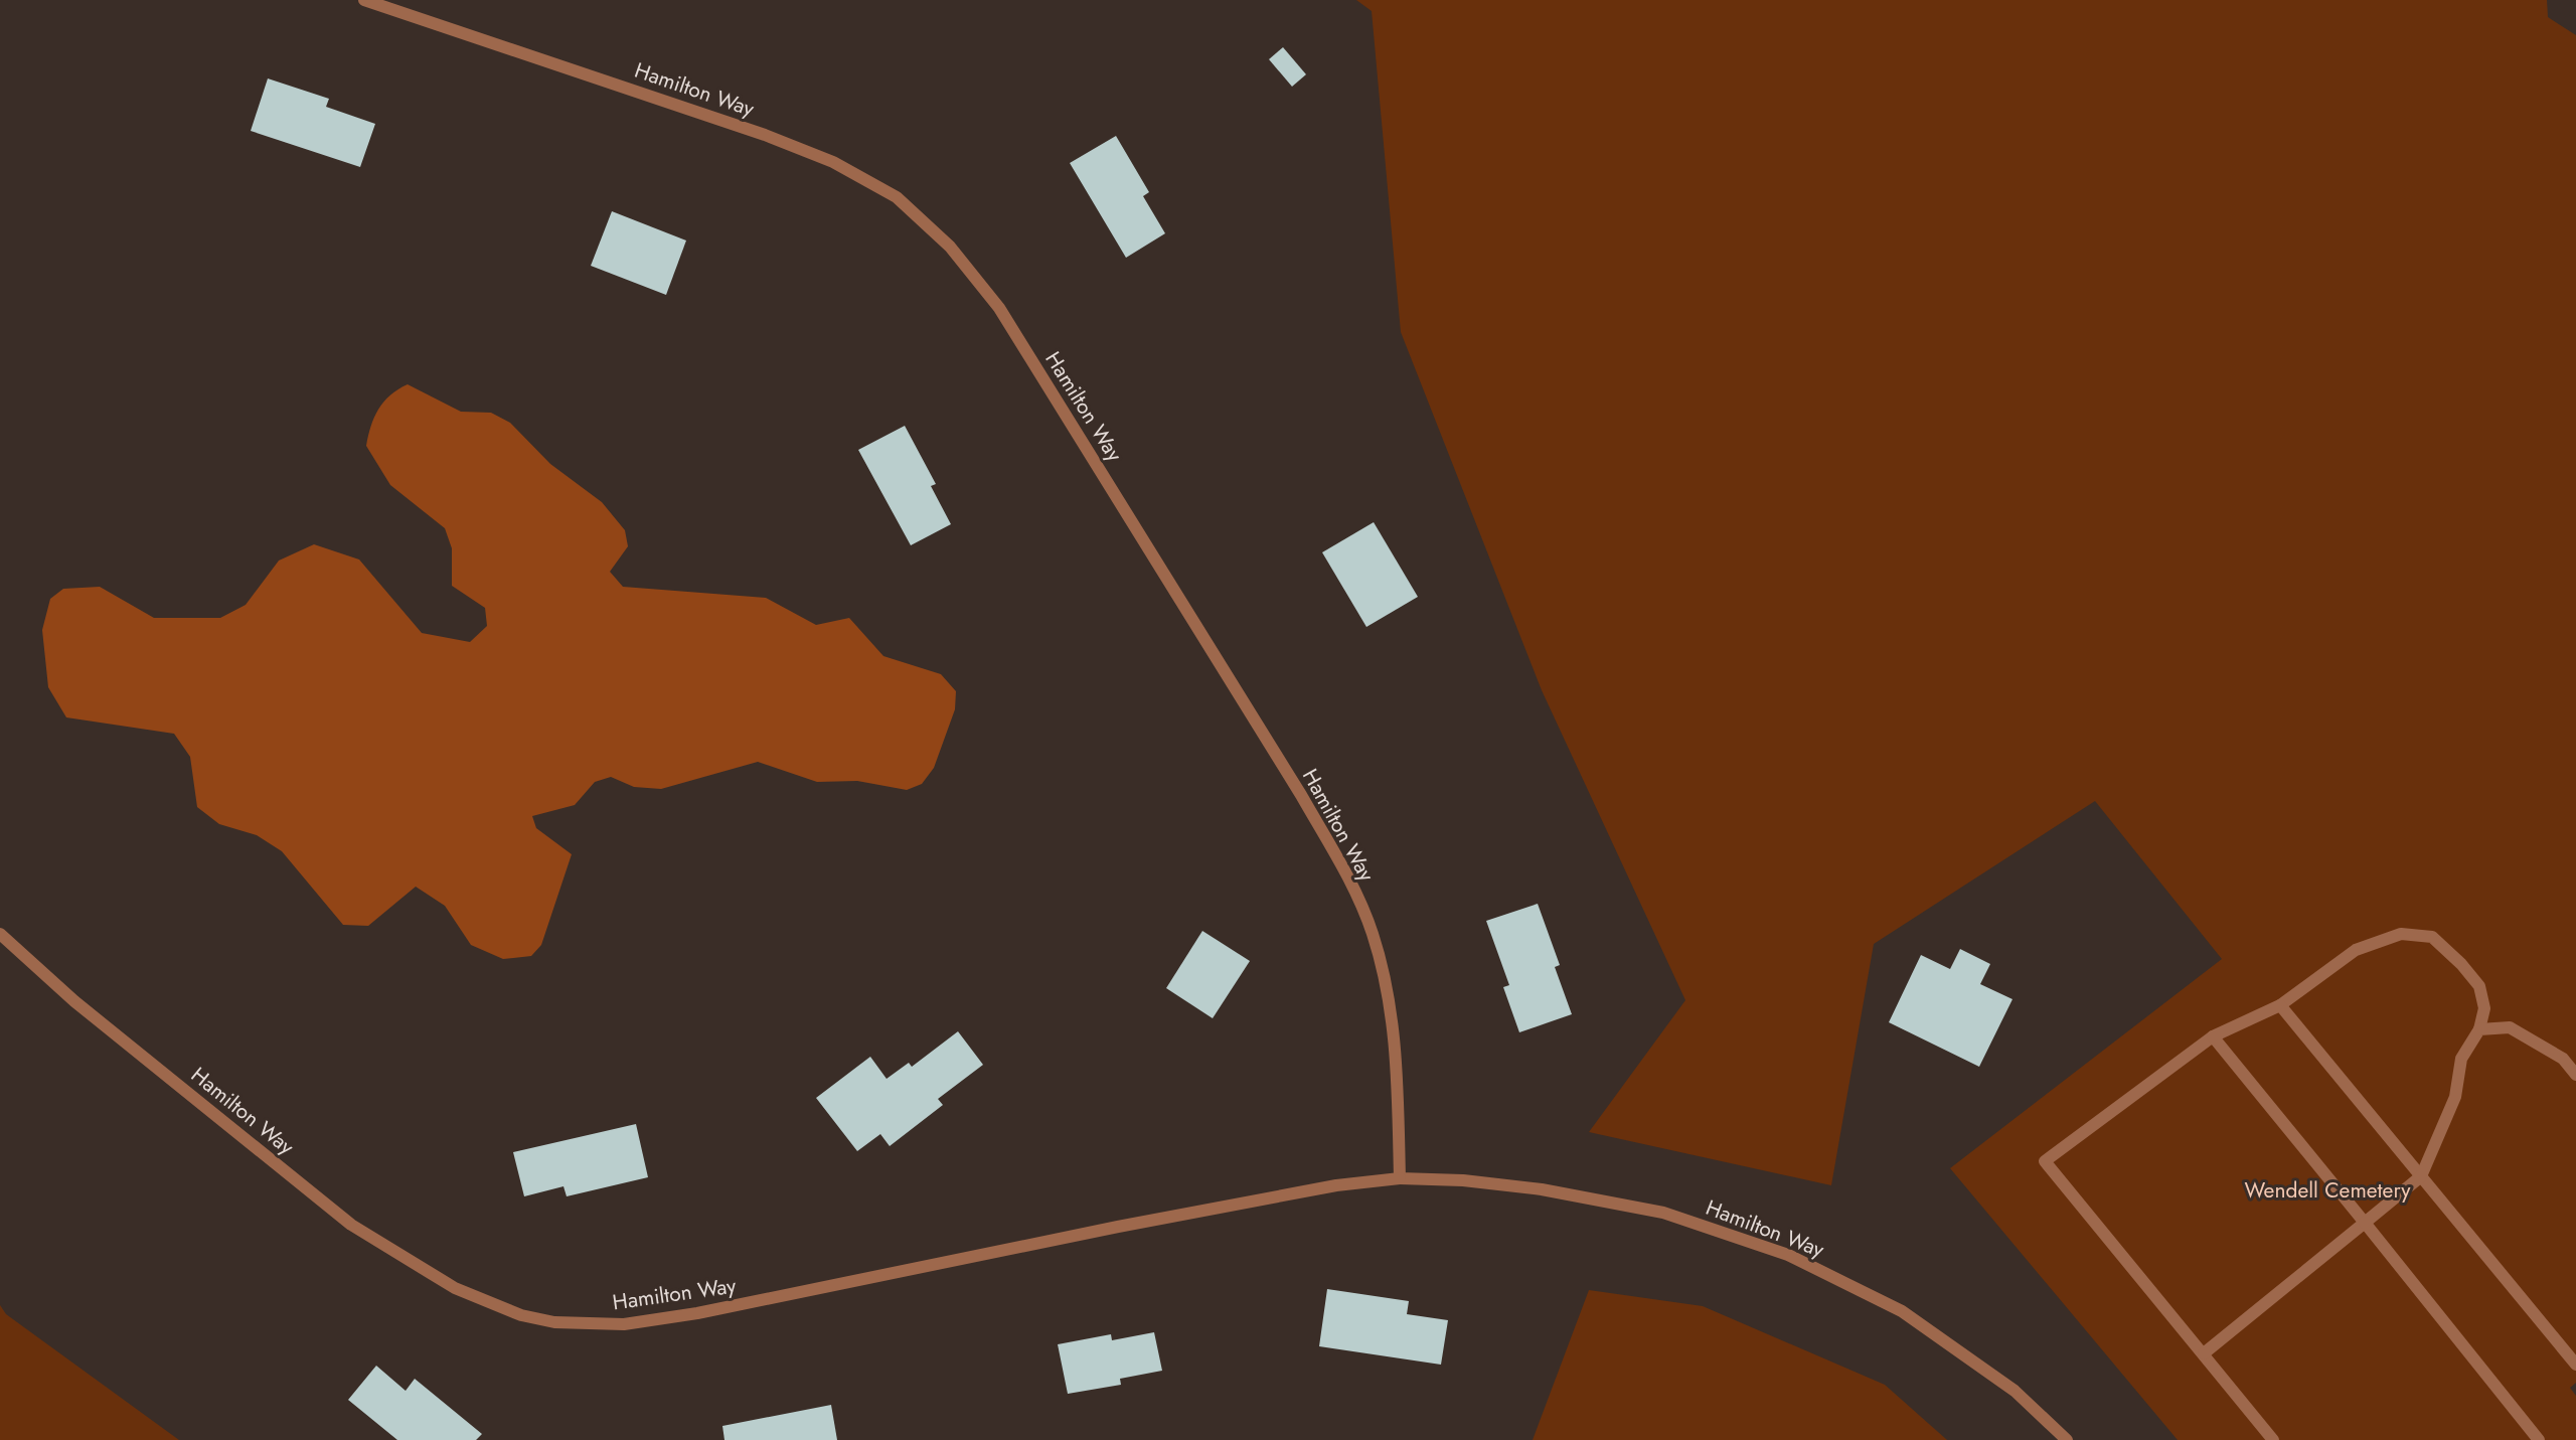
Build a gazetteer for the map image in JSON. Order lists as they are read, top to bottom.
{
  "streets": {
    "street": ["Hamilton Way"]
  },
  "parks": ["Wendell Cemetery"]
}
